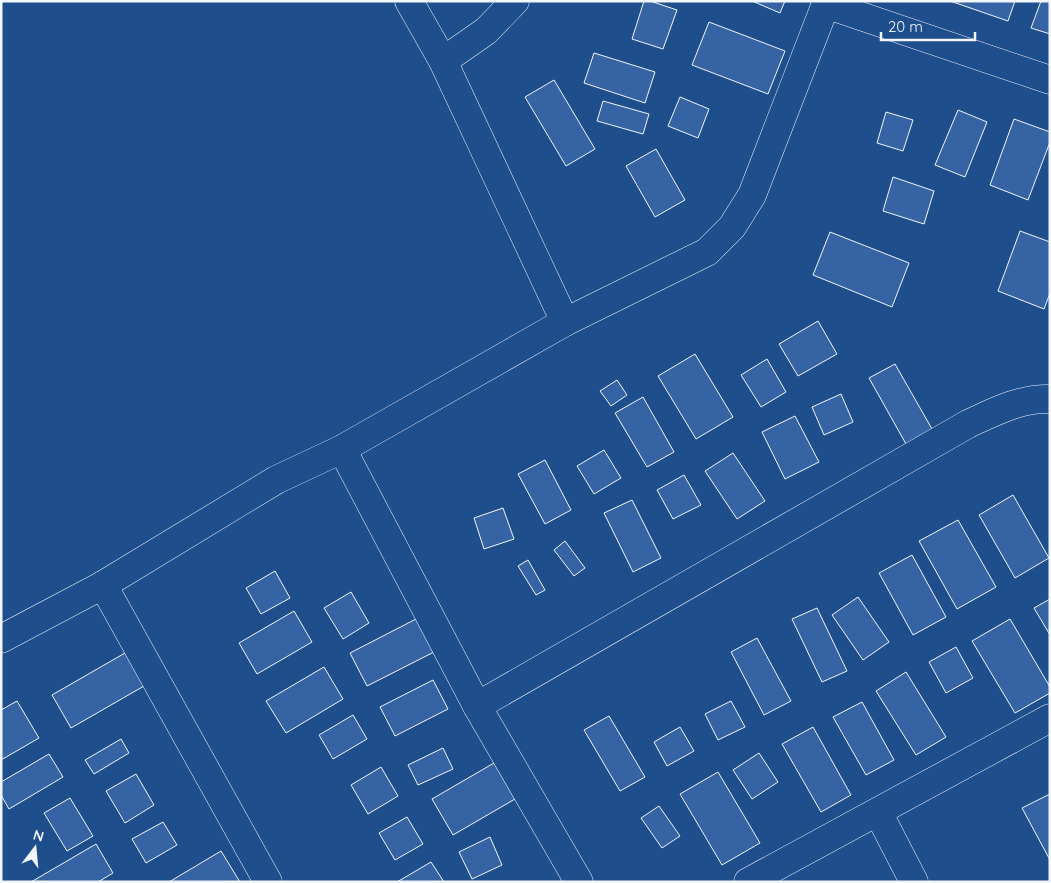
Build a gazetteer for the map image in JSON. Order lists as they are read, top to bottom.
{
  "scale_bar": "20 m",
  "north": "top"
}
